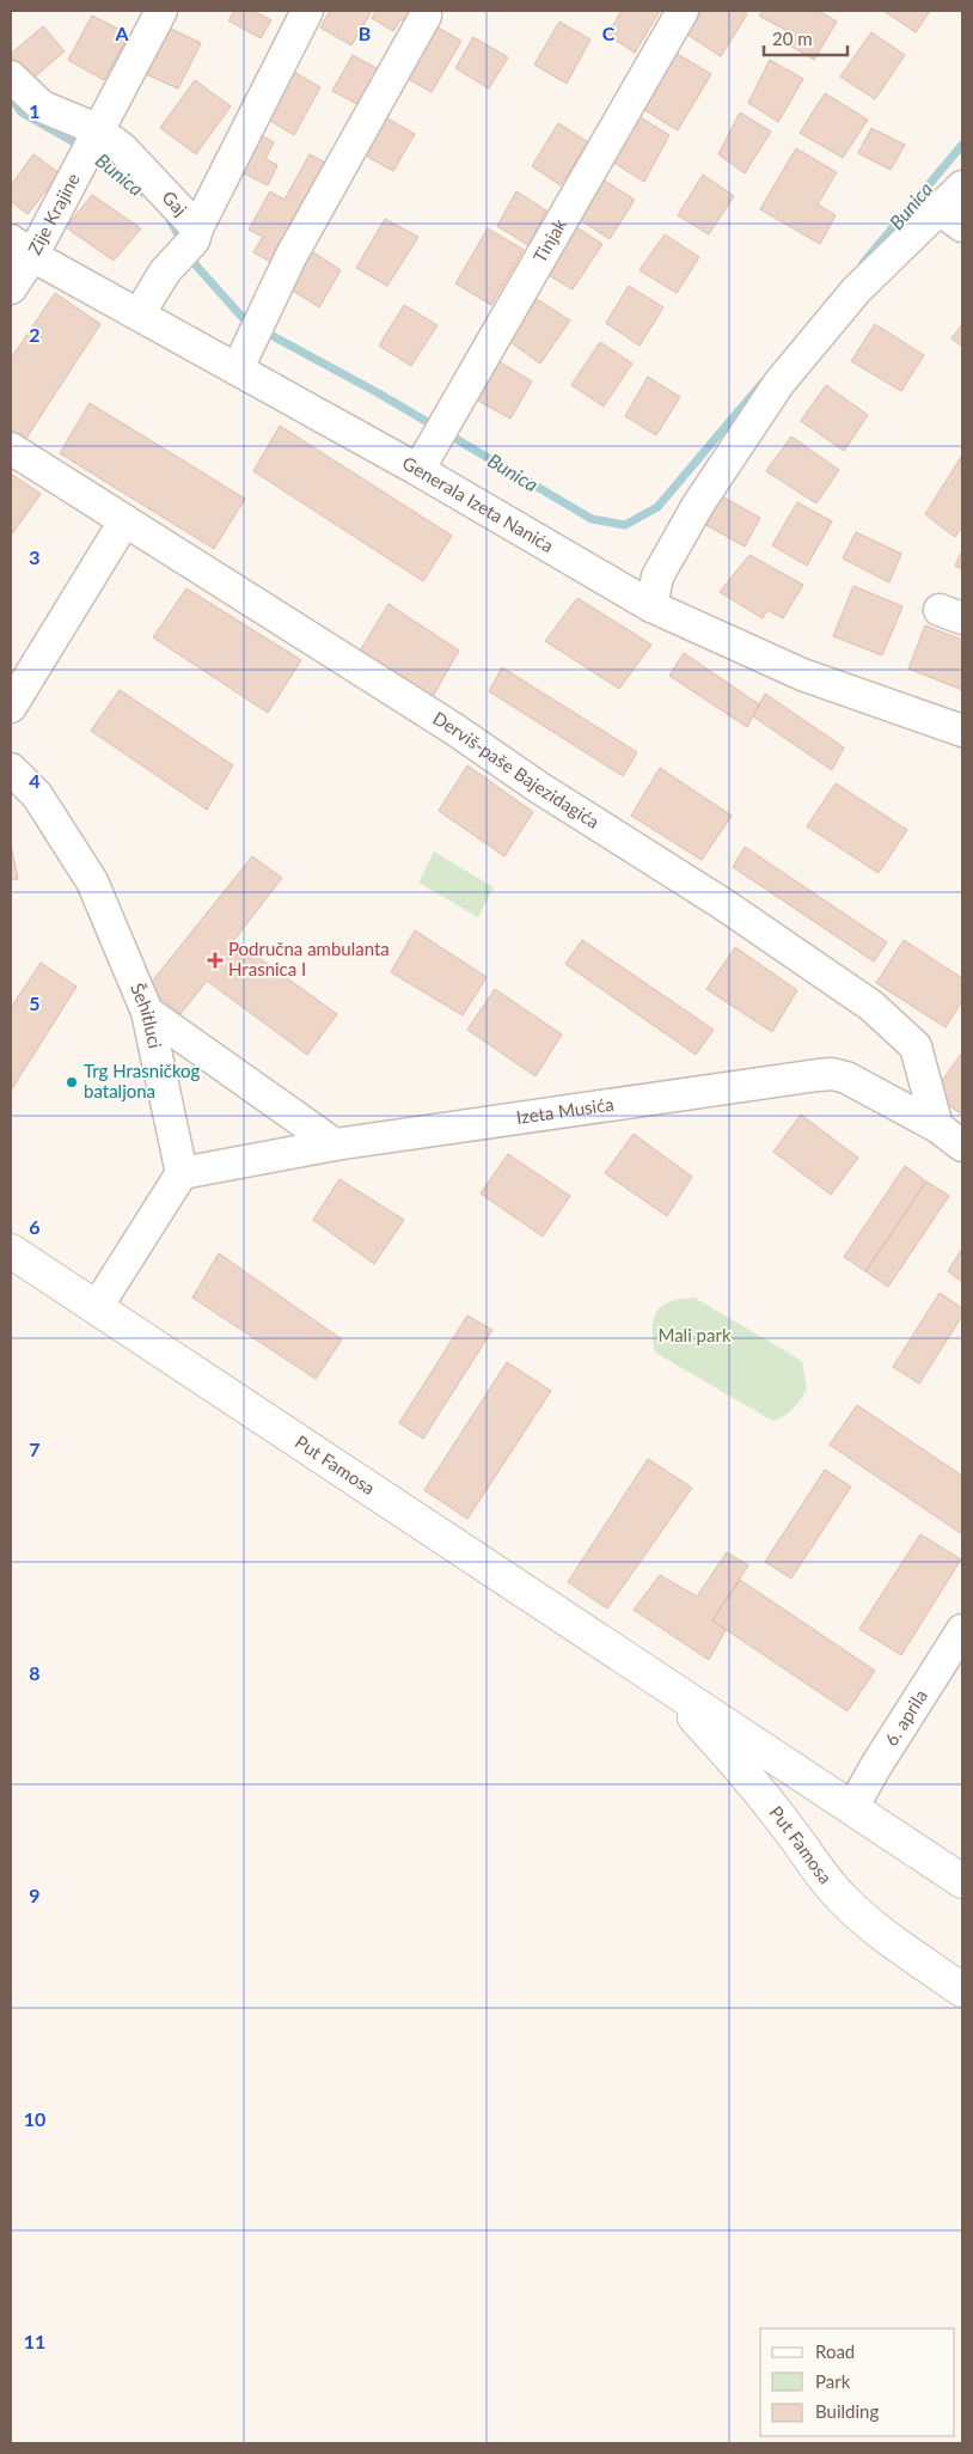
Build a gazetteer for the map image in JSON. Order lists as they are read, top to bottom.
{
  "streets": {
    "main road": ["Put Famosa"],
    "street": [
      "Gaj",
      "Zije Krajine",
      "Tinjak",
      "Generala Izeta Nanića",
      "Derviš-paše Bajezidagića",
      "Šehitluci",
      "Izeta Musića",
      "6. aprila"
    ]
  },
  "crossings": [
    ["Gaj", "Zije Krajine"],
    ["Zije Krajine", "Generala Izeta Nanića"],
    ["Tinjak", "Generala Izeta Nanića"],
    ["Derviš-paše Bajezidagića", "Izeta Musića"],
    ["Šehitluci", "Izeta Musića"],
    ["Put Famosa", "6. aprila"]
  ],
  "water": ["Bunica"],
  "parks": ["Mali park"],
  "places": {
    "health": ["Područna ambulanta Hrasnica I"],
    "other": ["Trg Hrasničkog bataljona"]
  },
  "legend": ["Road", "Park", "Building"],
  "scale_bar": "20 m",
  "grid": {
    "columns": ["A", "B", "C"],
    "rows": [
      "1",
      "2",
      "3",
      "4",
      "5",
      "6",
      "7",
      "8",
      "9",
      "10",
      "11"
    ]
  }
}
